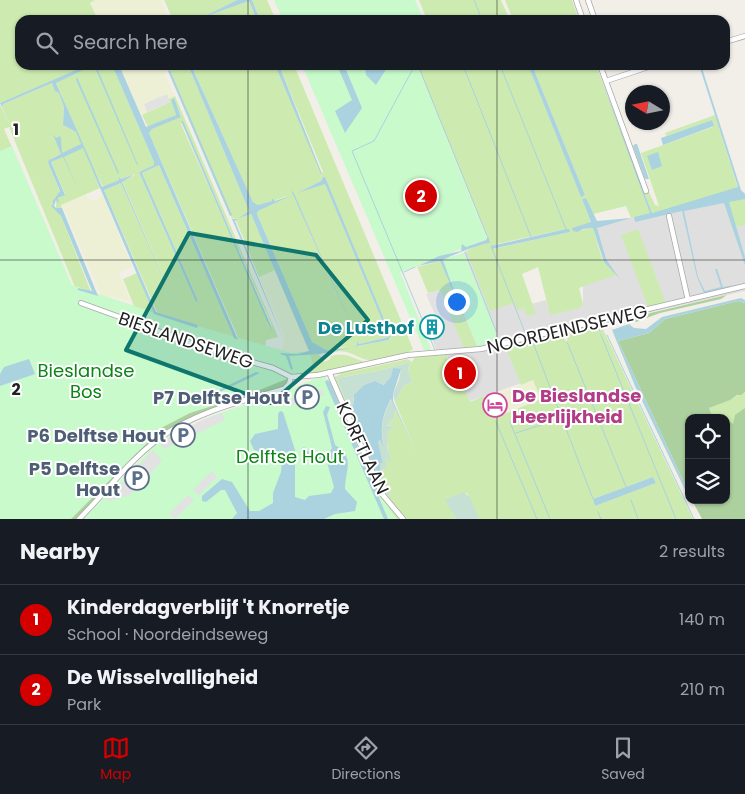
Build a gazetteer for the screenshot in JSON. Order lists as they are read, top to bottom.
{
  "streets": {
    "street": ["NOORDEINDSEWEG", "BIESLANDSEWEG", "KORFTLAAN"]
  },
  "crossings": [
    ["NOORDEINDSEWEG", "BIESLANDSEWEG"],
    ["NOORDEINDSEWEG", "KORFTLAAN"]
  ],
  "parks": ["Bieslandse Bos", "Delftse Hout"],
  "places": {
    "building": ["De Lusthof"],
    "parking": ["P7 Delftse Hout", "P6 Delftse Hout", "P5 Delftse Hout"],
    "hotel": ["De Bieslandse Heerlijkheid"]
  },
  "north": "left",
  "page": {
    "search": "Search here",
    "pins": ["2", "1"],
    "heading": ["Nearby", "2 results"],
    "list": [
      {
        "mark": "1",
        "name": "Kinderdagverblijf 't Knorretje",
        "note": "School · Noordeindseweg",
        "value": "140 m"
      },
      {
        "mark": "2",
        "name": "De Wisselvalligheid",
        "note": "Park",
        "value": "210 m"
      }
    ],
    "nav": ["Map", "Directions", "Saved"]
  },
  "grid": {
    "rows": ["1", "2"]
  }
}
